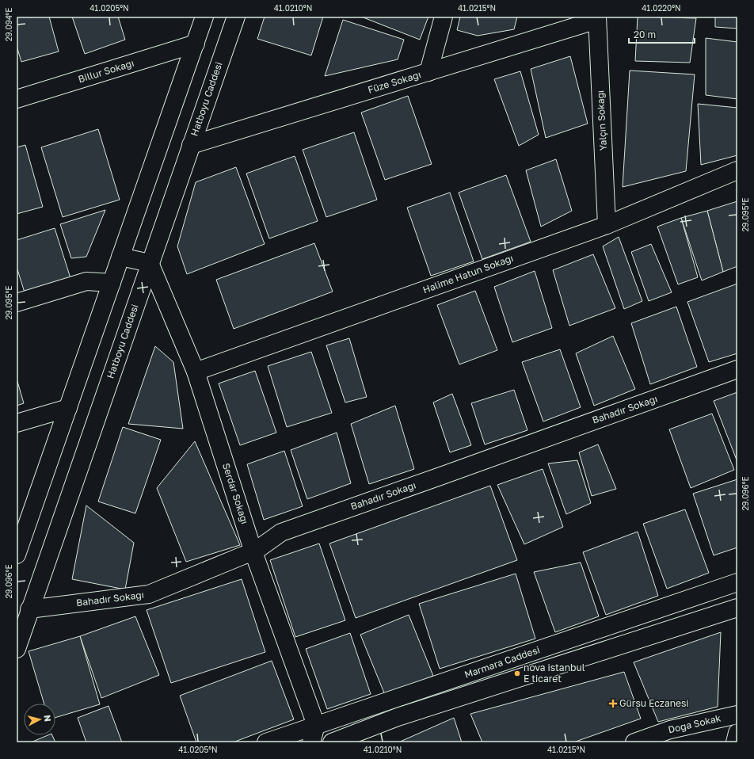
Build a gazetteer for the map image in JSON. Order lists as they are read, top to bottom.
{
  "streets": {
    "street": [
      "Billur Sokağı",
      "Füze Sokağı",
      "Hatboyu Caddesi",
      "Yalçın Sokağı",
      "Halime Hatun Sokağı",
      "Bahadır Sokağı",
      "Serdar Sokağı",
      "Marmara Caddesi",
      "Doğa Sokak"
    ]
  },
  "crossings": [
    ["Füze Sokağı", "Hatboyu Caddesi"],
    ["Füze Sokağı", "Yalçın Sokağı"],
    ["Hatboyu Caddesi", "Bahadır Sokağı"],
    ["Hatboyu Caddesi", "Serdar Sokağı"],
    ["Yalçın Sokağı", "Halime Hatun Sokağı"],
    ["Halime Hatun Sokağı", "Serdar Sokağı"],
    ["Bahadır Sokağı", "Serdar Sokağı"],
    ["Serdar Sokağı", "Marmara Caddesi"]
  ],
  "places": {
    "other": ["nova istanbul E ticaret"],
    "health": ["Gürsu Eczanesi"]
  },
  "scale_bar": "20 m",
  "north": "right",
  "coordinates": [
    "41.0205°N",
    "41.0210°N",
    "41.0215°N",
    "41.0220°N",
    "29.094°E",
    "29.095°E",
    "29.096°E"
  ]
}
